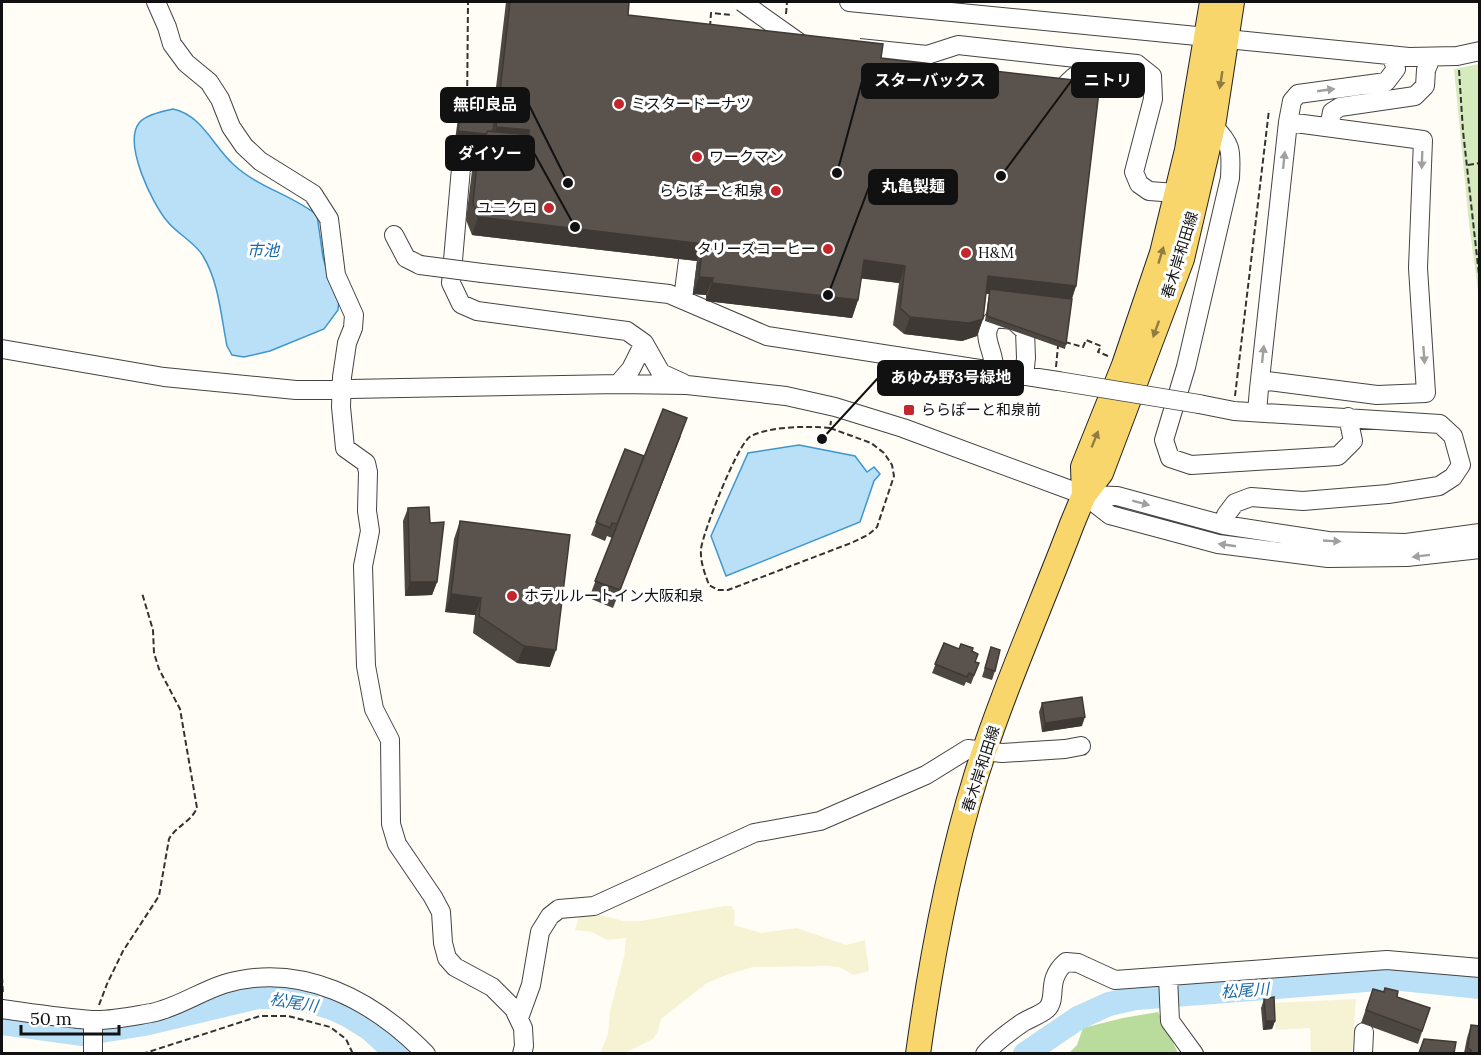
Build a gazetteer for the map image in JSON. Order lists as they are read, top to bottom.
{
  "streets": {
    "main road": ["春木岸和田線"]
  },
  "water": ["市池", "松尾川"],
  "places": {
    "other": [
      "ミスタードーナツ",
      "ワークマン",
      "スターバックス",
      "ニトリ",
      "無印良品",
      "ららぽーと和泉",
      "ユニクロ",
      "ダイソー",
      "タリーズコーヒー",
      "H&M",
      "丸亀製麺",
      "あゆみ野3号緑地",
      "ホテルルートイン大阪和泉"
    ],
    "transit": ["ららぽーと和泉前"]
  },
  "scale_bar": "50 m"
}
